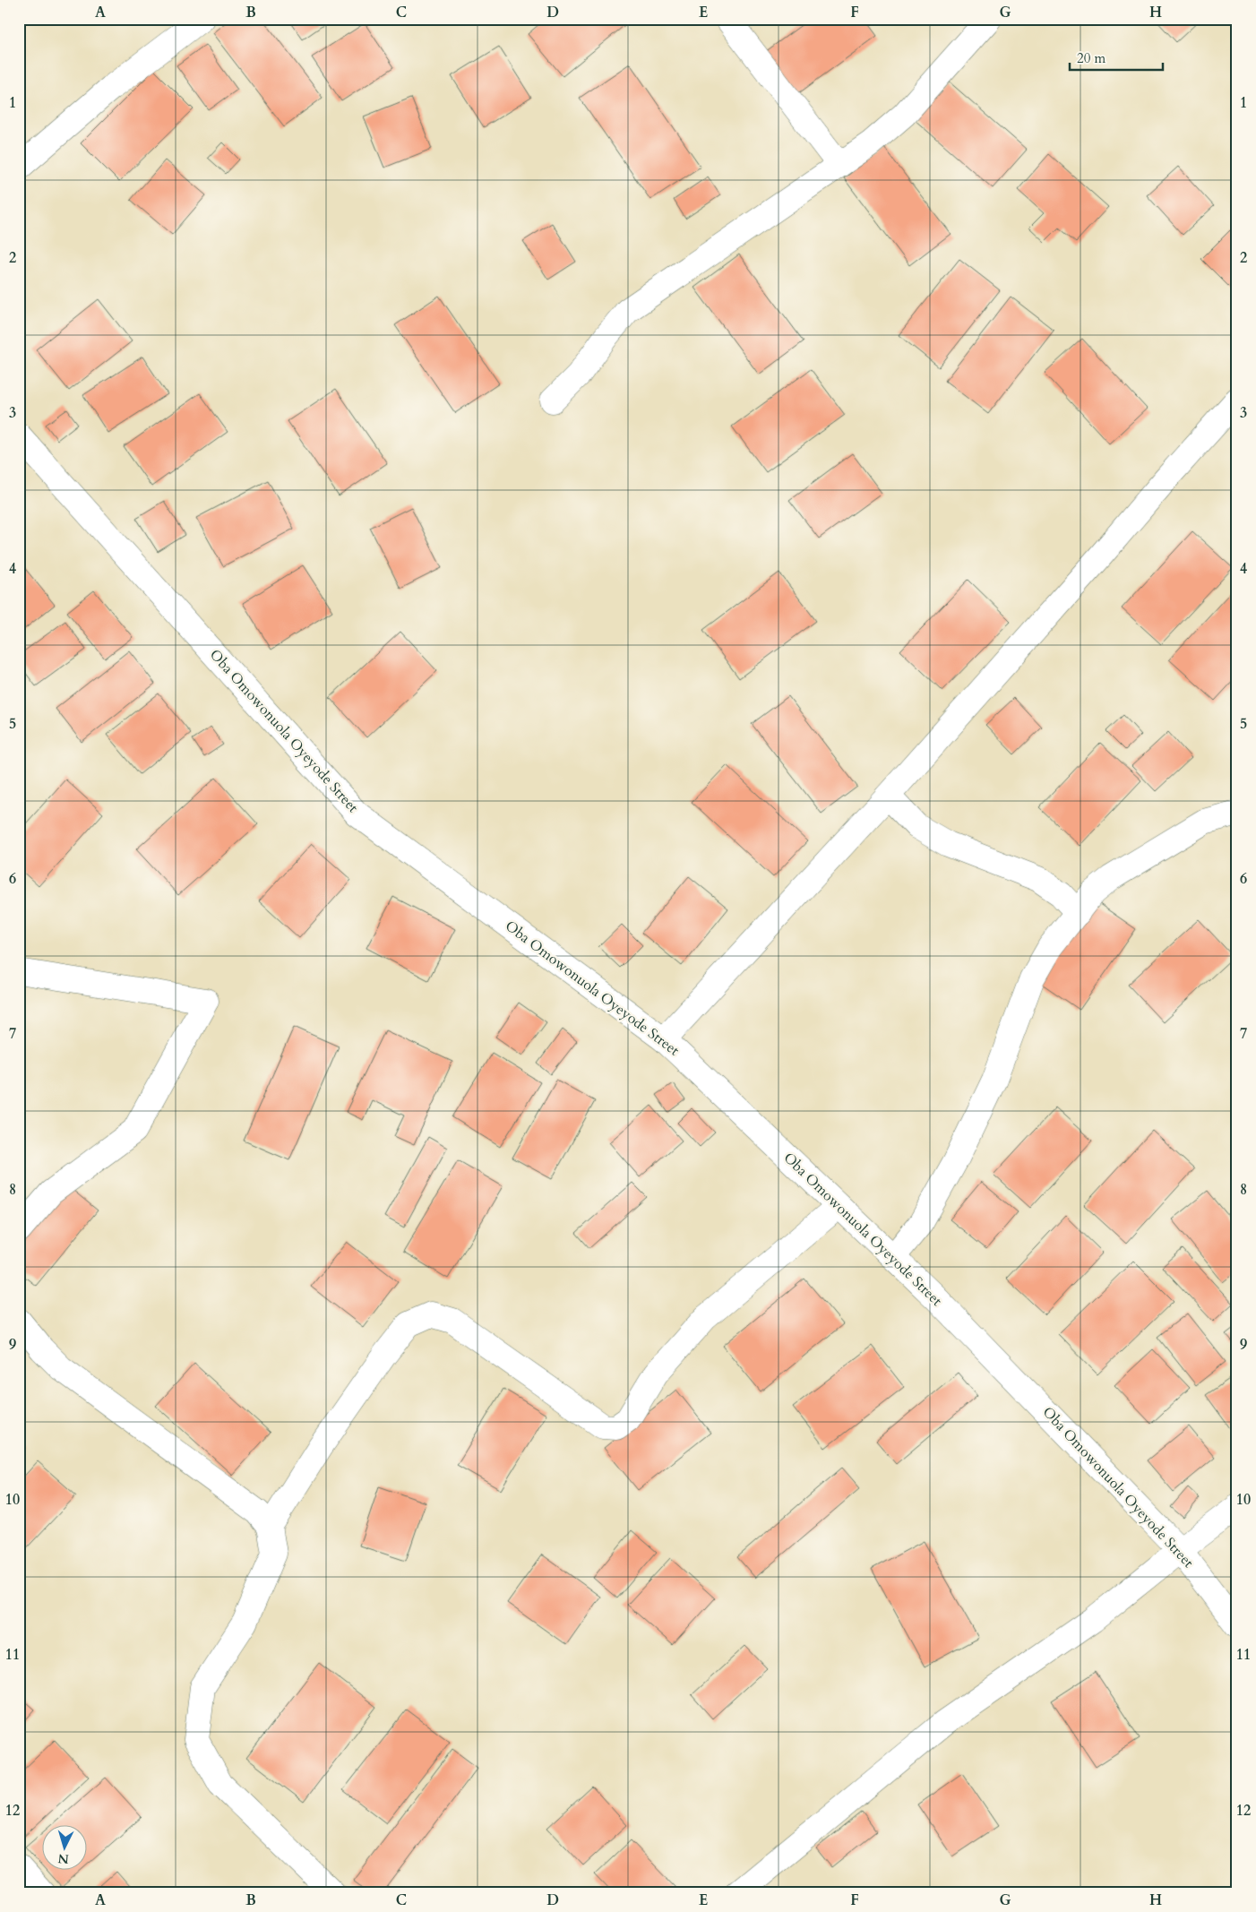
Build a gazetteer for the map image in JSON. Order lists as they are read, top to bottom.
{
  "streets": {
    "street": ["Oba Omowonuola Oyeyode Street"]
  },
  "scale_bar": "20 m",
  "north": "bottom",
  "grid": {
    "columns": [
      "A",
      "B",
      "C",
      "D",
      "E",
      "F",
      "G",
      "H"
    ],
    "rows": [
      "1",
      "2",
      "3",
      "4",
      "5",
      "6",
      "7",
      "8",
      "9",
      "10",
      "11",
      "12"
    ]
  }
}
